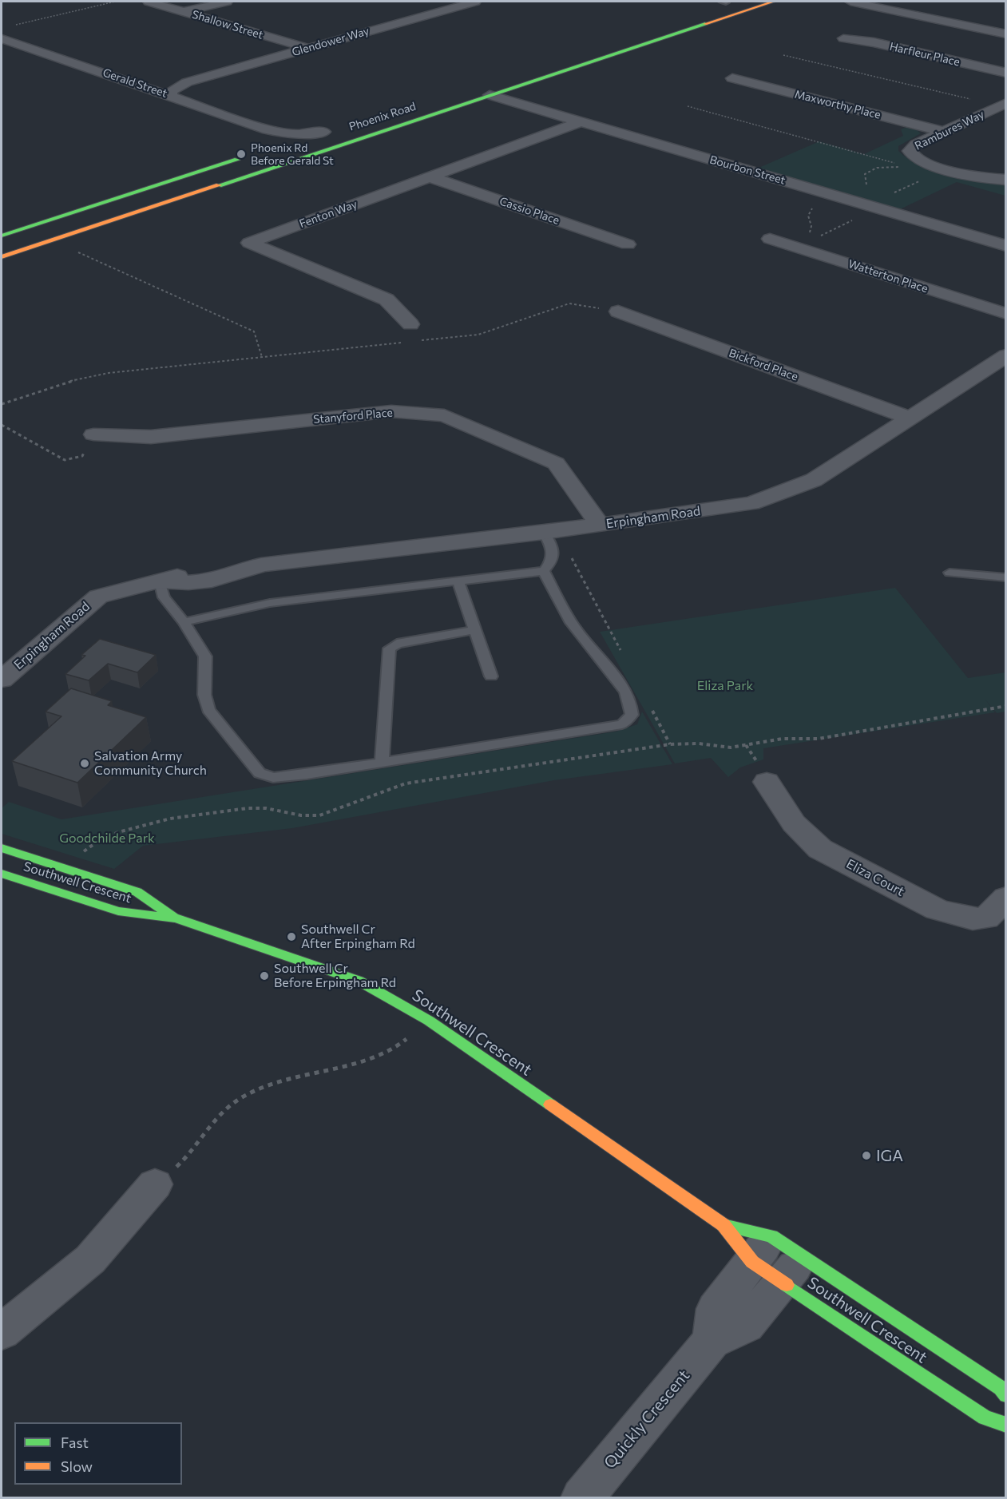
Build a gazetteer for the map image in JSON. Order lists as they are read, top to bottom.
{
  "streets": {
    "main road": ["Phoenix Road", "Southwell Crescent"],
    "street": [
      "Shallow Street",
      "Glendower Way",
      "Harfleur Place",
      "Gerald Street",
      "Maxworthy Place",
      "Rambures Way",
      "Bourbon Street",
      "Cassio Place",
      "Fenton Way",
      "Watterton Place",
      "Bickford Place",
      "Stanyford Place",
      "Erpingham Road",
      "Eliza Court",
      "Quickly Crescent"
    ]
  },
  "crossings": [
    ["Shallow Street", "Glendower Way"],
    ["Glendower Way", "Gerald Street"],
    ["Maxworthy Place", "Rambures Way"],
    ["Phoenix Road", "Bourbon Street"],
    ["Bourbon Street", "Fenton Way"],
    ["Cassio Place", "Fenton Way"],
    ["Bickford Place", "Erpingham Road"],
    ["Stanyford Place", "Erpingham Road"],
    ["Southwell Crescent", "Quickly Crescent"]
  ],
  "parks": ["Eliza Park", "Goodchilde Park"],
  "places": [
    "Phoenix Rd Before Gerald St",
    "Salvation Army Community Church",
    "Southwell Cr After Erpingham Rd",
    "Southwell Cr Before Erpingham Rd",
    "IGA"
  ],
  "legend": ["Fast", "Slow"]
}
